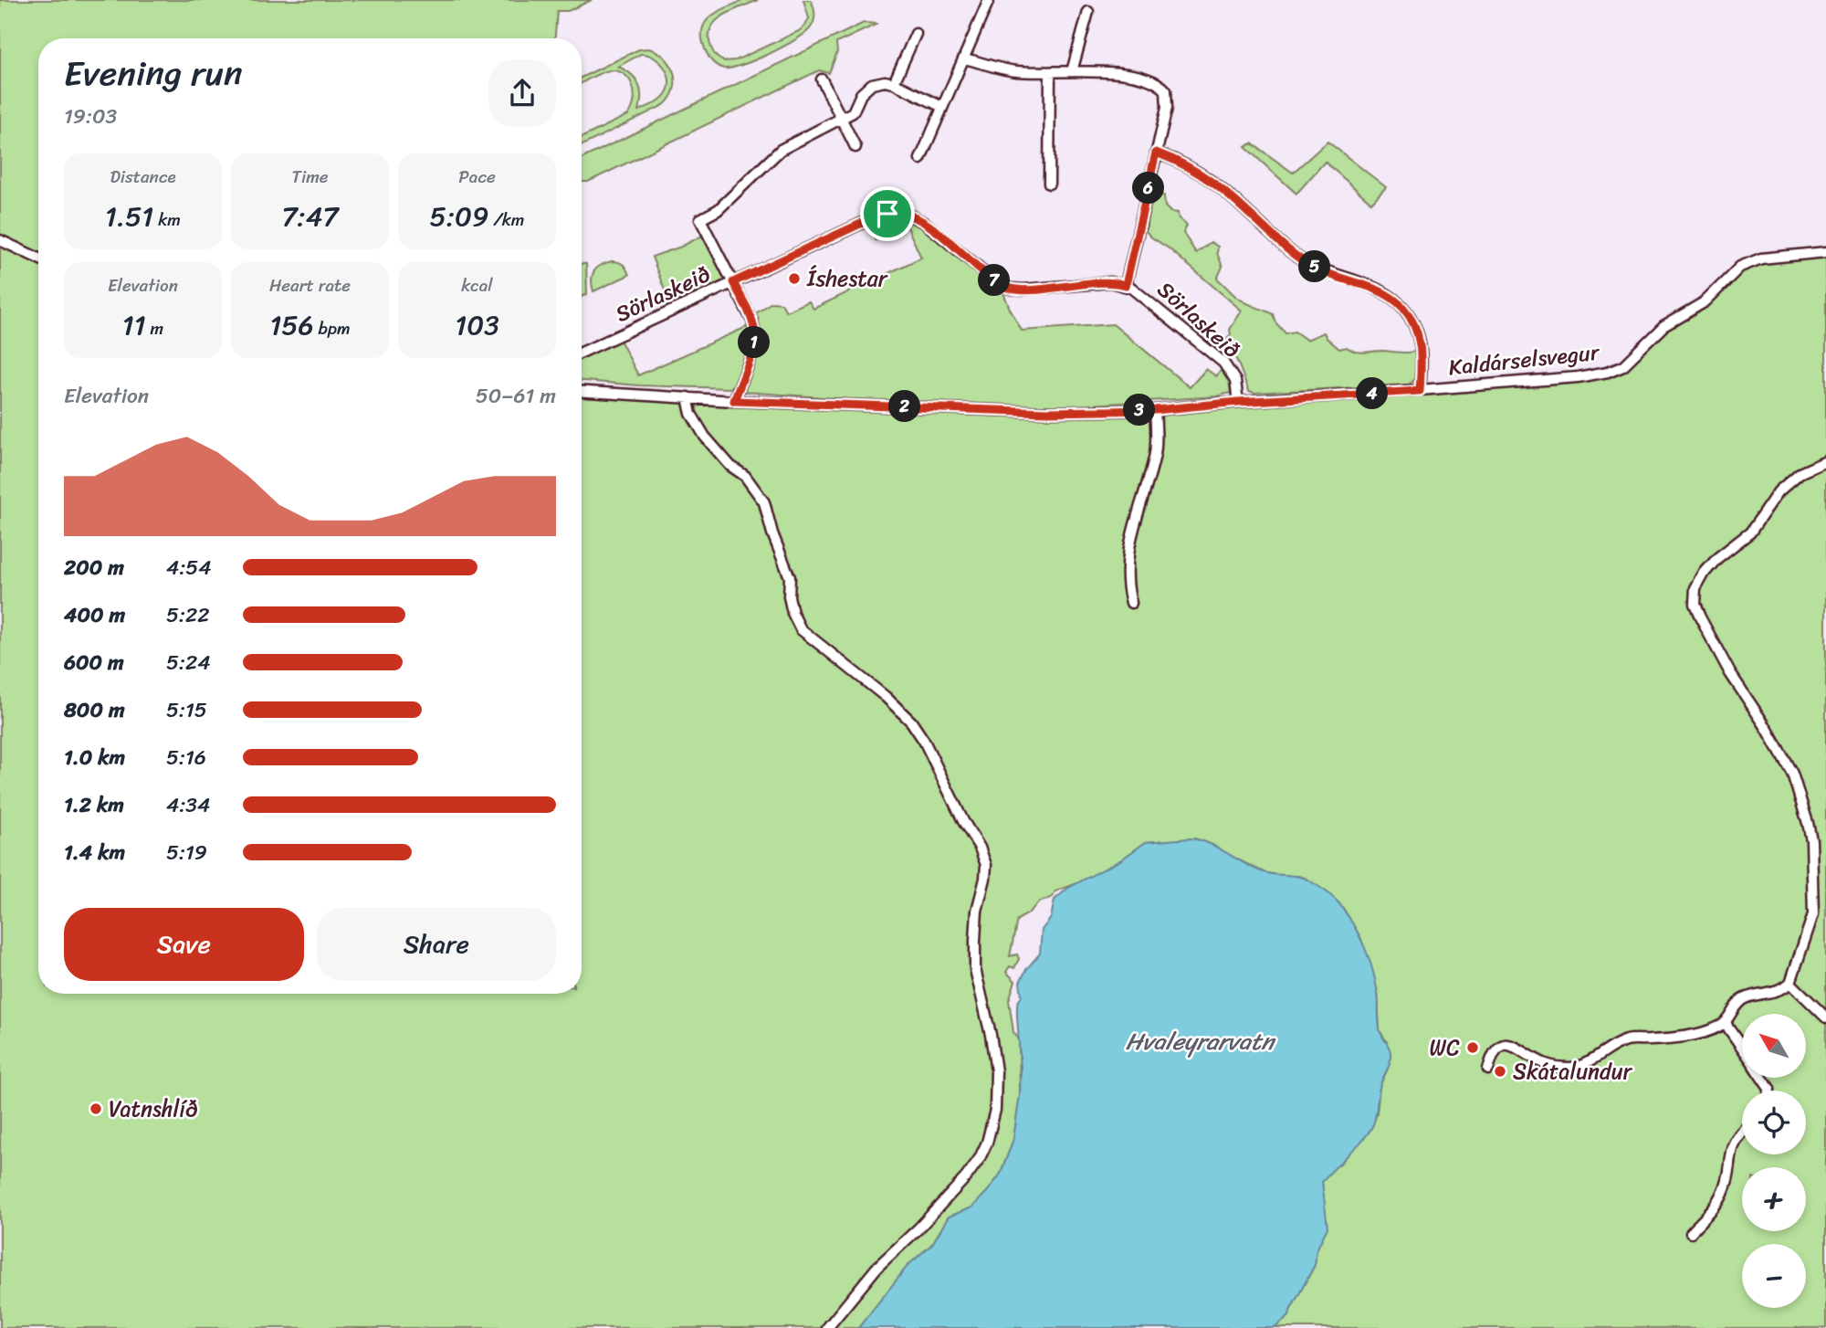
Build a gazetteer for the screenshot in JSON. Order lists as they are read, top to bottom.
{
  "streets": {
    "street": ["Sörlaskeið", "Kaldárselsvegur"]
  },
  "crossings": [
    ["Sörlaskeið", "Kaldárselsvegur"]
  ],
  "water": ["Hvaleyrarvatn"],
  "places": [
    "Íshestar",
    "WC",
    "Skátalundur",
    "Vatnshlíð"
  ],
  "north": "top left",
  "page": {
    "heading": ["Evening run", "19:03"],
    "stats": [
      ["Distance", "1.51 km"],
      ["Time", "7:47"],
      ["Pace", "5:09 /km"],
      ["Elevation", "11 m"],
      ["Heart rate", "156 bpm"],
      ["kcal", "103"]
    ],
    "pins": [
      "6",
      "5",
      "7",
      "1",
      "4",
      "2",
      "3"
    ],
    "chart": ["Elevation", "50–61 m"],
    "list": [
      {
        "name": "200 m",
        "note": "4:54"
      },
      {
        "name": "400 m",
        "note": "5:22"
      },
      {
        "name": "600 m",
        "note": "5:24"
      },
      {
        "name": "800 m",
        "note": "5:15"
      },
      {
        "name": "1.0 km",
        "note": "5:16"
      },
      {
        "name": "1.2 km",
        "note": "4:34"
      },
      {
        "name": "1.4 km",
        "note": "5:19"
      }
    ],
    "buttons": ["Save", "Share"],
    "map_buttons": ["+", "−"]
  }
}
